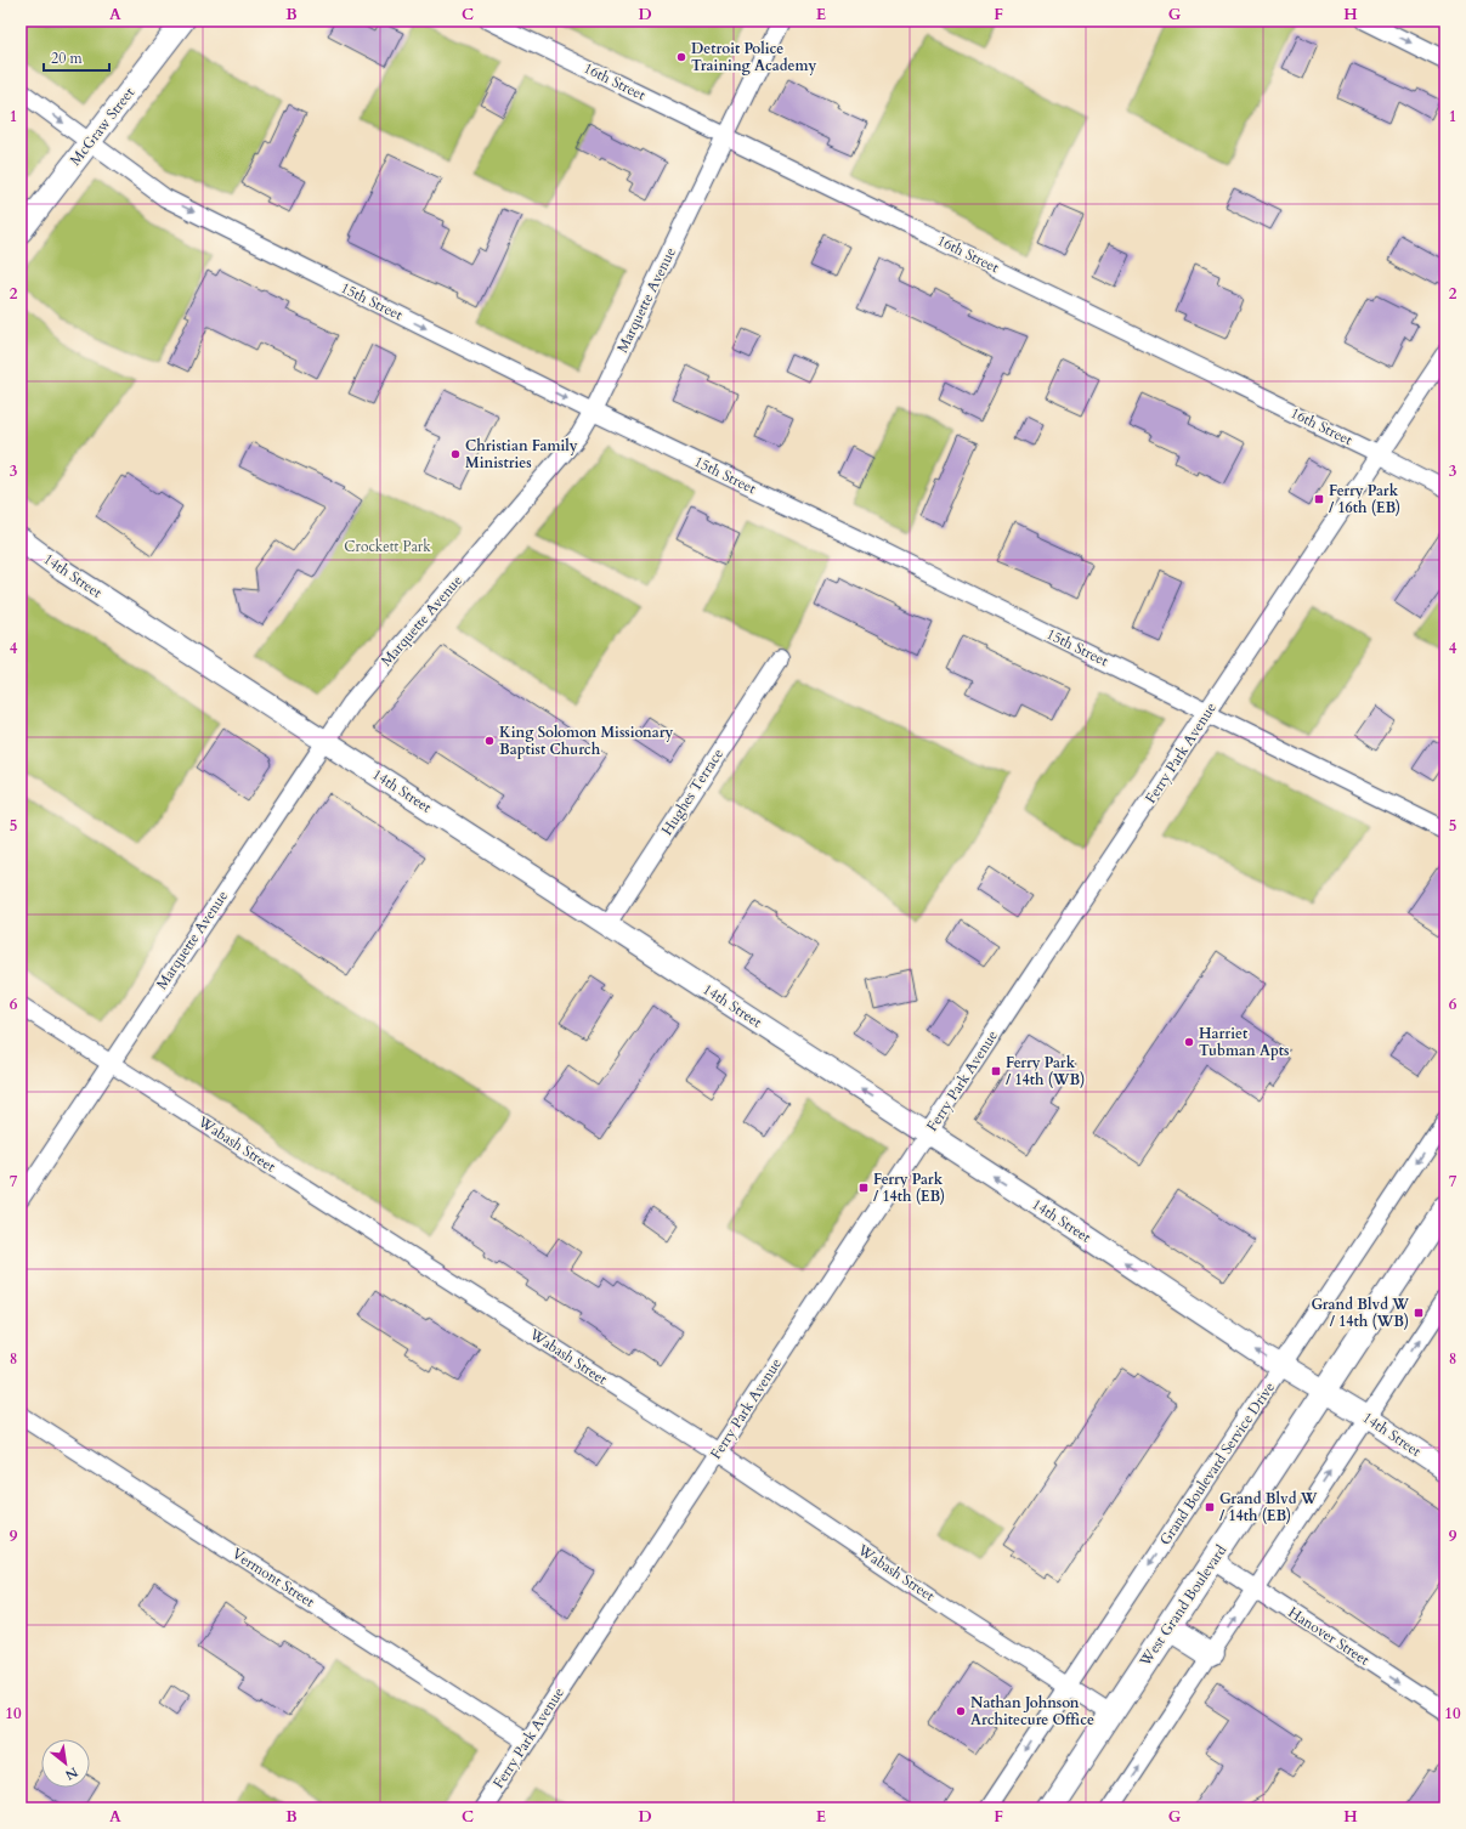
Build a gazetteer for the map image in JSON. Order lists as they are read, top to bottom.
{
  "streets": {
    "main road": ["West Grand Boulevard"],
    "street": [
      "16th Street",
      "McGraw Street",
      "Marquette Avenue",
      "15th Street",
      "14th Street",
      "Ferry Park Avenue",
      "Hughes Terrace",
      "Wabash Street",
      "Grand Boulevard Service Drive",
      "Vermont Street",
      "Hanover Street"
    ]
  },
  "crossings": [
    ["16th Street", "Marquette Avenue"],
    ["16th Street", "Ferry Park Avenue"],
    ["McGraw Street", "15th Street"],
    ["Marquette Avenue", "15th Street"],
    ["Marquette Avenue", "14th Street"],
    ["Marquette Avenue", "Wabash Street"],
    ["15th Street", "Ferry Park Avenue"],
    ["14th Street", "Ferry Park Avenue"],
    ["14th Street", "Hughes Terrace"],
    ["14th Street", "Grand Boulevard Service Drive"],
    ["14th Street", "West Grand Boulevard"],
    ["Ferry Park Avenue", "Wabash Street"],
    ["Ferry Park Avenue", "Vermont Street"],
    ["Wabash Street", "Grand Boulevard Service Drive"],
    ["Wabash Street", "West Grand Boulevard"],
    ["West Grand Boulevard", "Hanover Street"]
  ],
  "one_way": ["15th Street", "14th Street", "Hanover Street"],
  "parks": ["Crockett Park"],
  "places": {
    "other": [
      "Detroit Police Training Academy",
      "Christian Family Ministries",
      "King Solomon Missionary Baptist Church",
      "Harriet Tubman Apts",
      "Nathan Johnson Architecure Office"
    ],
    "transit": [
      "Ferry Park / 16th (EB)",
      "Ferry Park / 14th (WB)",
      "Ferry Park / 14th (EB)",
      "Grand Blvd W / 14th (WB)",
      "Grand Blvd W / 14th (EB)"
    ]
  },
  "scale_bar": "20 m",
  "north": "bottom right",
  "grid": {
    "columns": [
      "A",
      "B",
      "C",
      "D",
      "E",
      "F",
      "G",
      "H"
    ],
    "rows": [
      "1",
      "2",
      "3",
      "4",
      "5",
      "6",
      "7",
      "8",
      "9",
      "10"
    ]
  }
}
